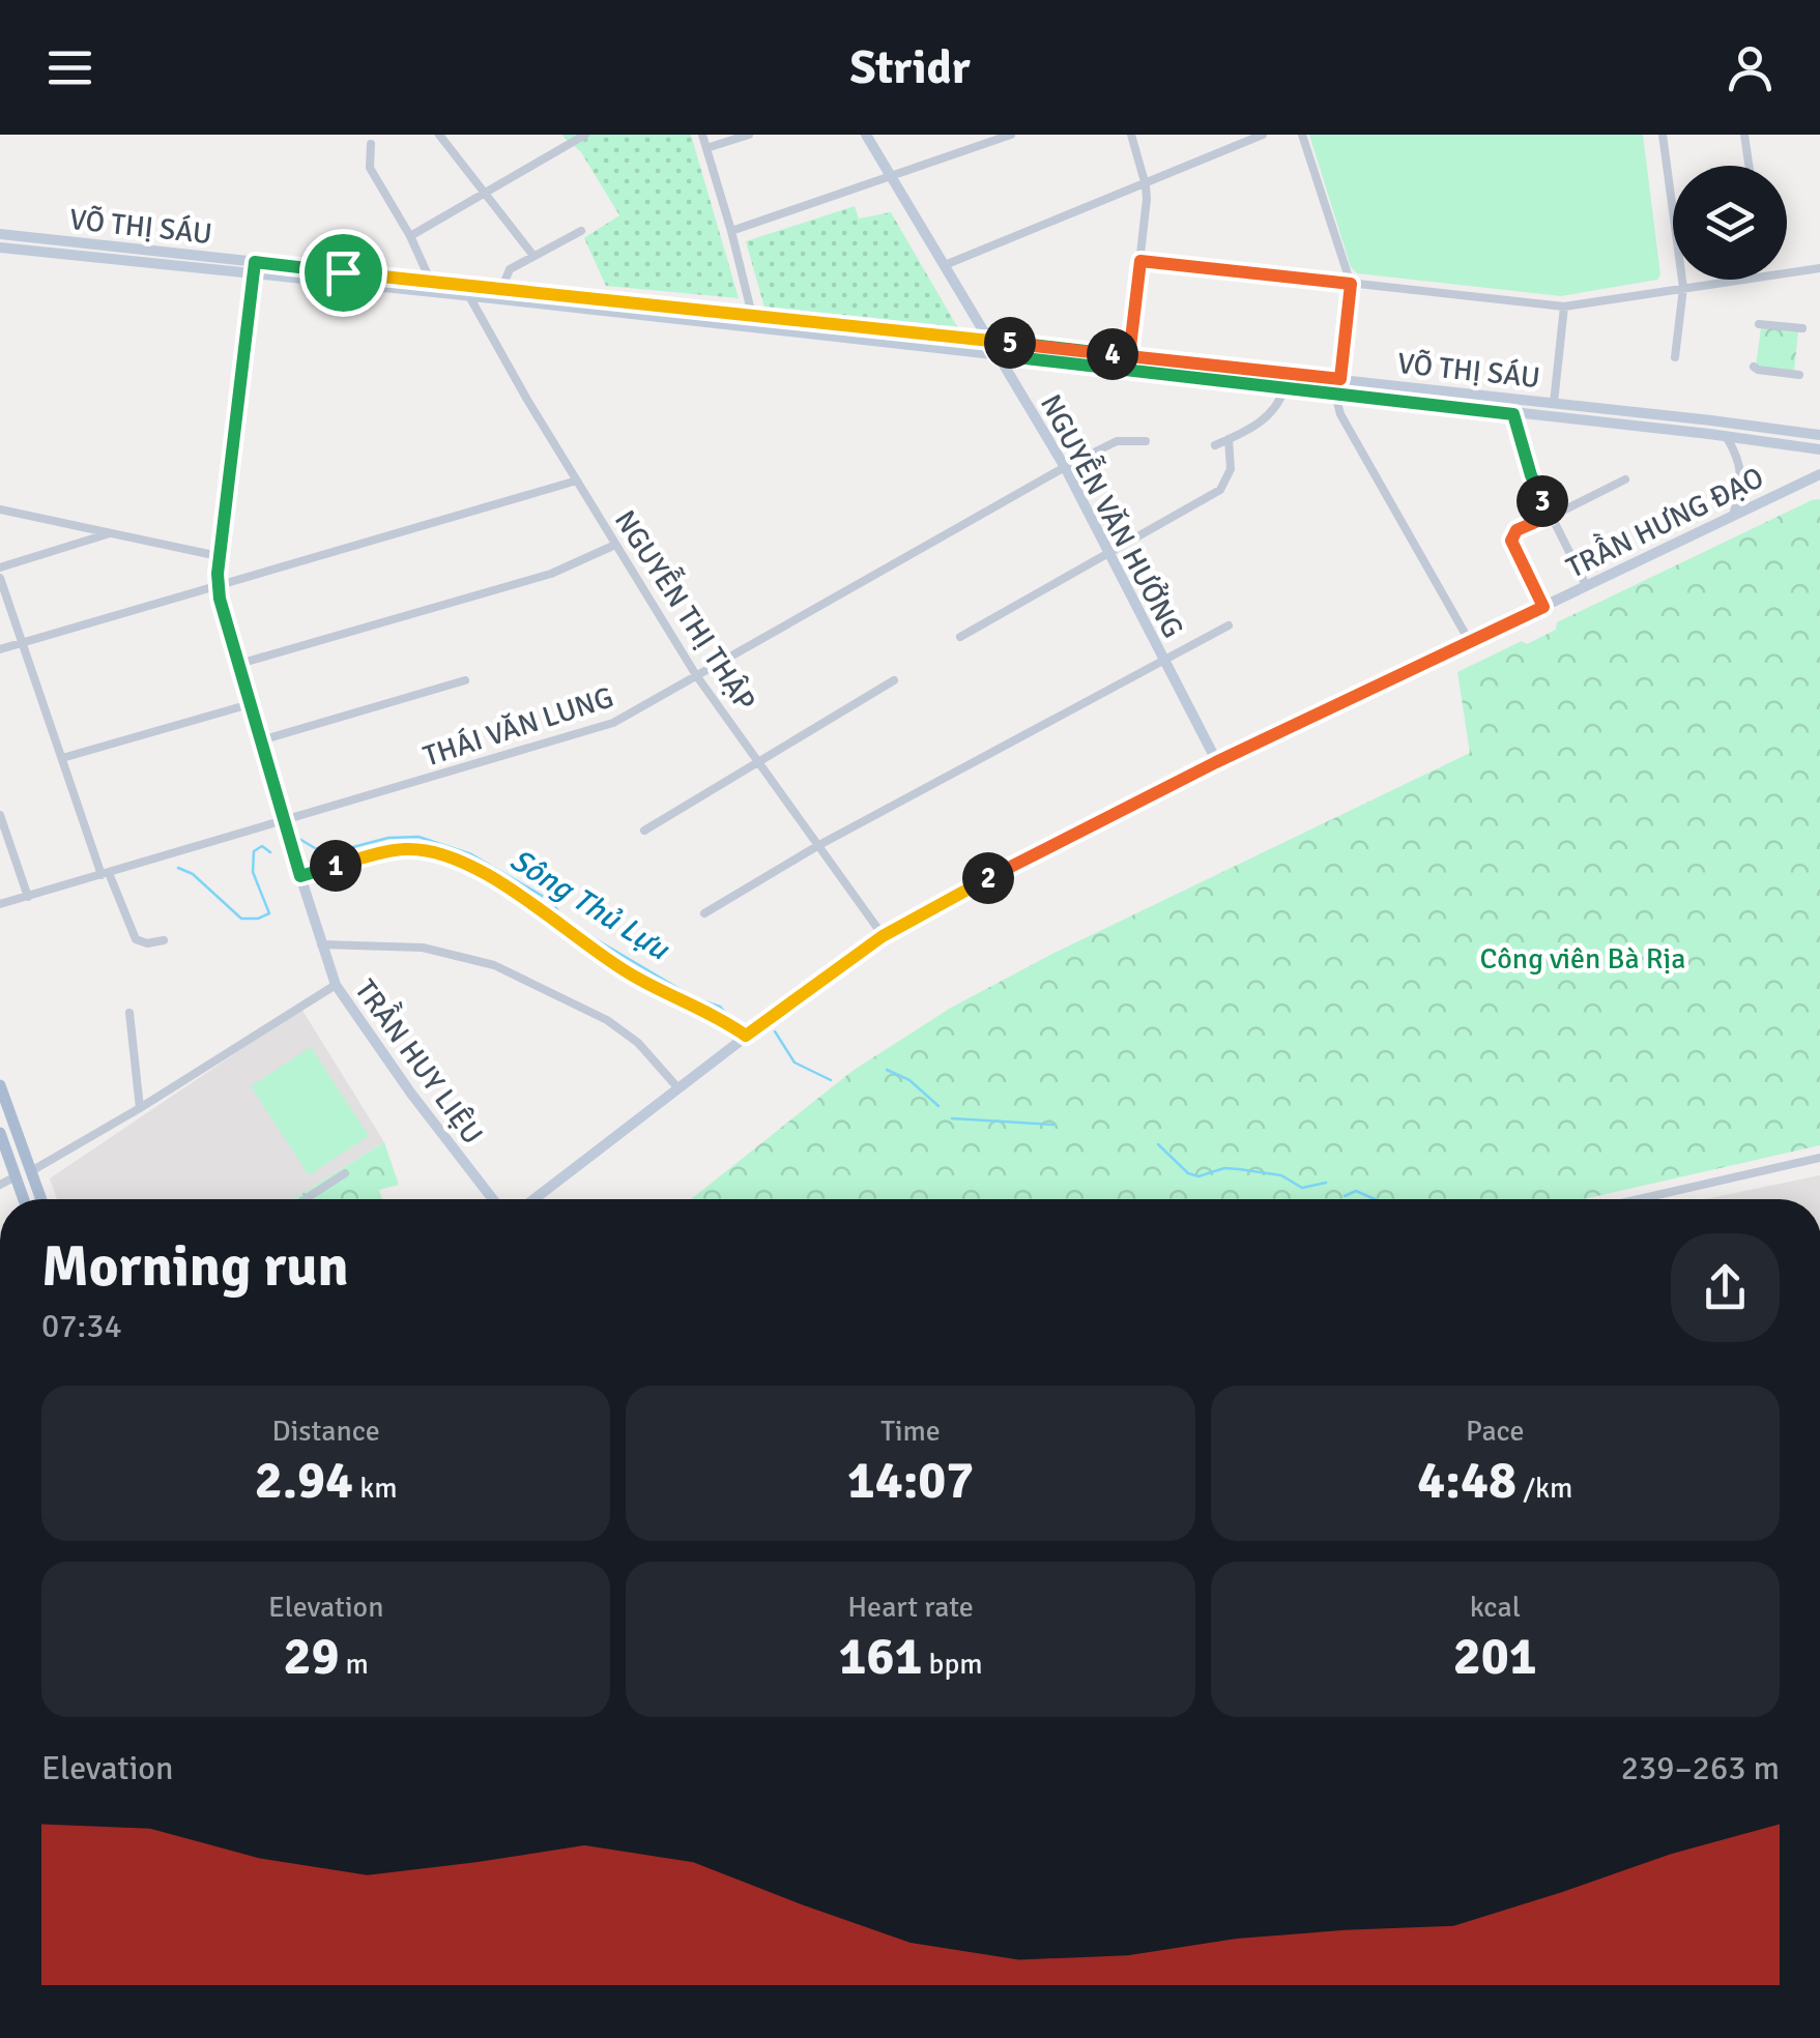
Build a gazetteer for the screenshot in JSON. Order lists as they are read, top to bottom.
{
  "streets": {
    "main road": [
      "VÕ THỊ SÁU",
      "NGUYỄN VĂN HƯỞNG",
      "TRẦN HƯNG ĐẠO",
      "TRẦN HUY LIỆU"
    ],
    "street": ["NGUYỄN THỊ THẬP", "THÁI VĂN LUNG"]
  },
  "crossings": [
    ["VÕ THỊ SÁU", "NGUYỄN VĂN HƯỞNG"],
    ["VÕ THỊ SÁU", "NGUYỄN THỊ THẬP"],
    ["VÕ THỊ SÁU", "TRẦN HUY LIỆU"],
    ["NGUYỄN VĂN HƯỞNG", "TRẦN HƯNG ĐẠO"],
    ["NGUYỄN VĂN HƯỞNG", "THÁI VĂN LUNG"],
    ["TRẦN HƯNG ĐẠO", "NGUYỄN THỊ THẬP"],
    ["NGUYỄN THỊ THẬP", "THÁI VĂN LUNG"],
    ["THÁI VĂN LUNG", "TRẦN HUY LIỆU"]
  ],
  "water": ["Sông Thủ Lựu"],
  "parks": ["Công viên Bà Rịa"],
  "page": {
    "header": "Stridr",
    "pins": [
      "5",
      "4",
      "3",
      "1",
      "2"
    ],
    "heading": ["Morning run", "07:34"],
    "stats": [
      ["Distance", "2.94 km"],
      ["Time", "14:07"],
      ["Pace", "4:48 /km"],
      ["Elevation", "29 m"],
      ["Heart rate", "161 bpm"],
      ["kcal", "201"]
    ],
    "chart": ["Elevation", "239–263 m"]
  }
}
